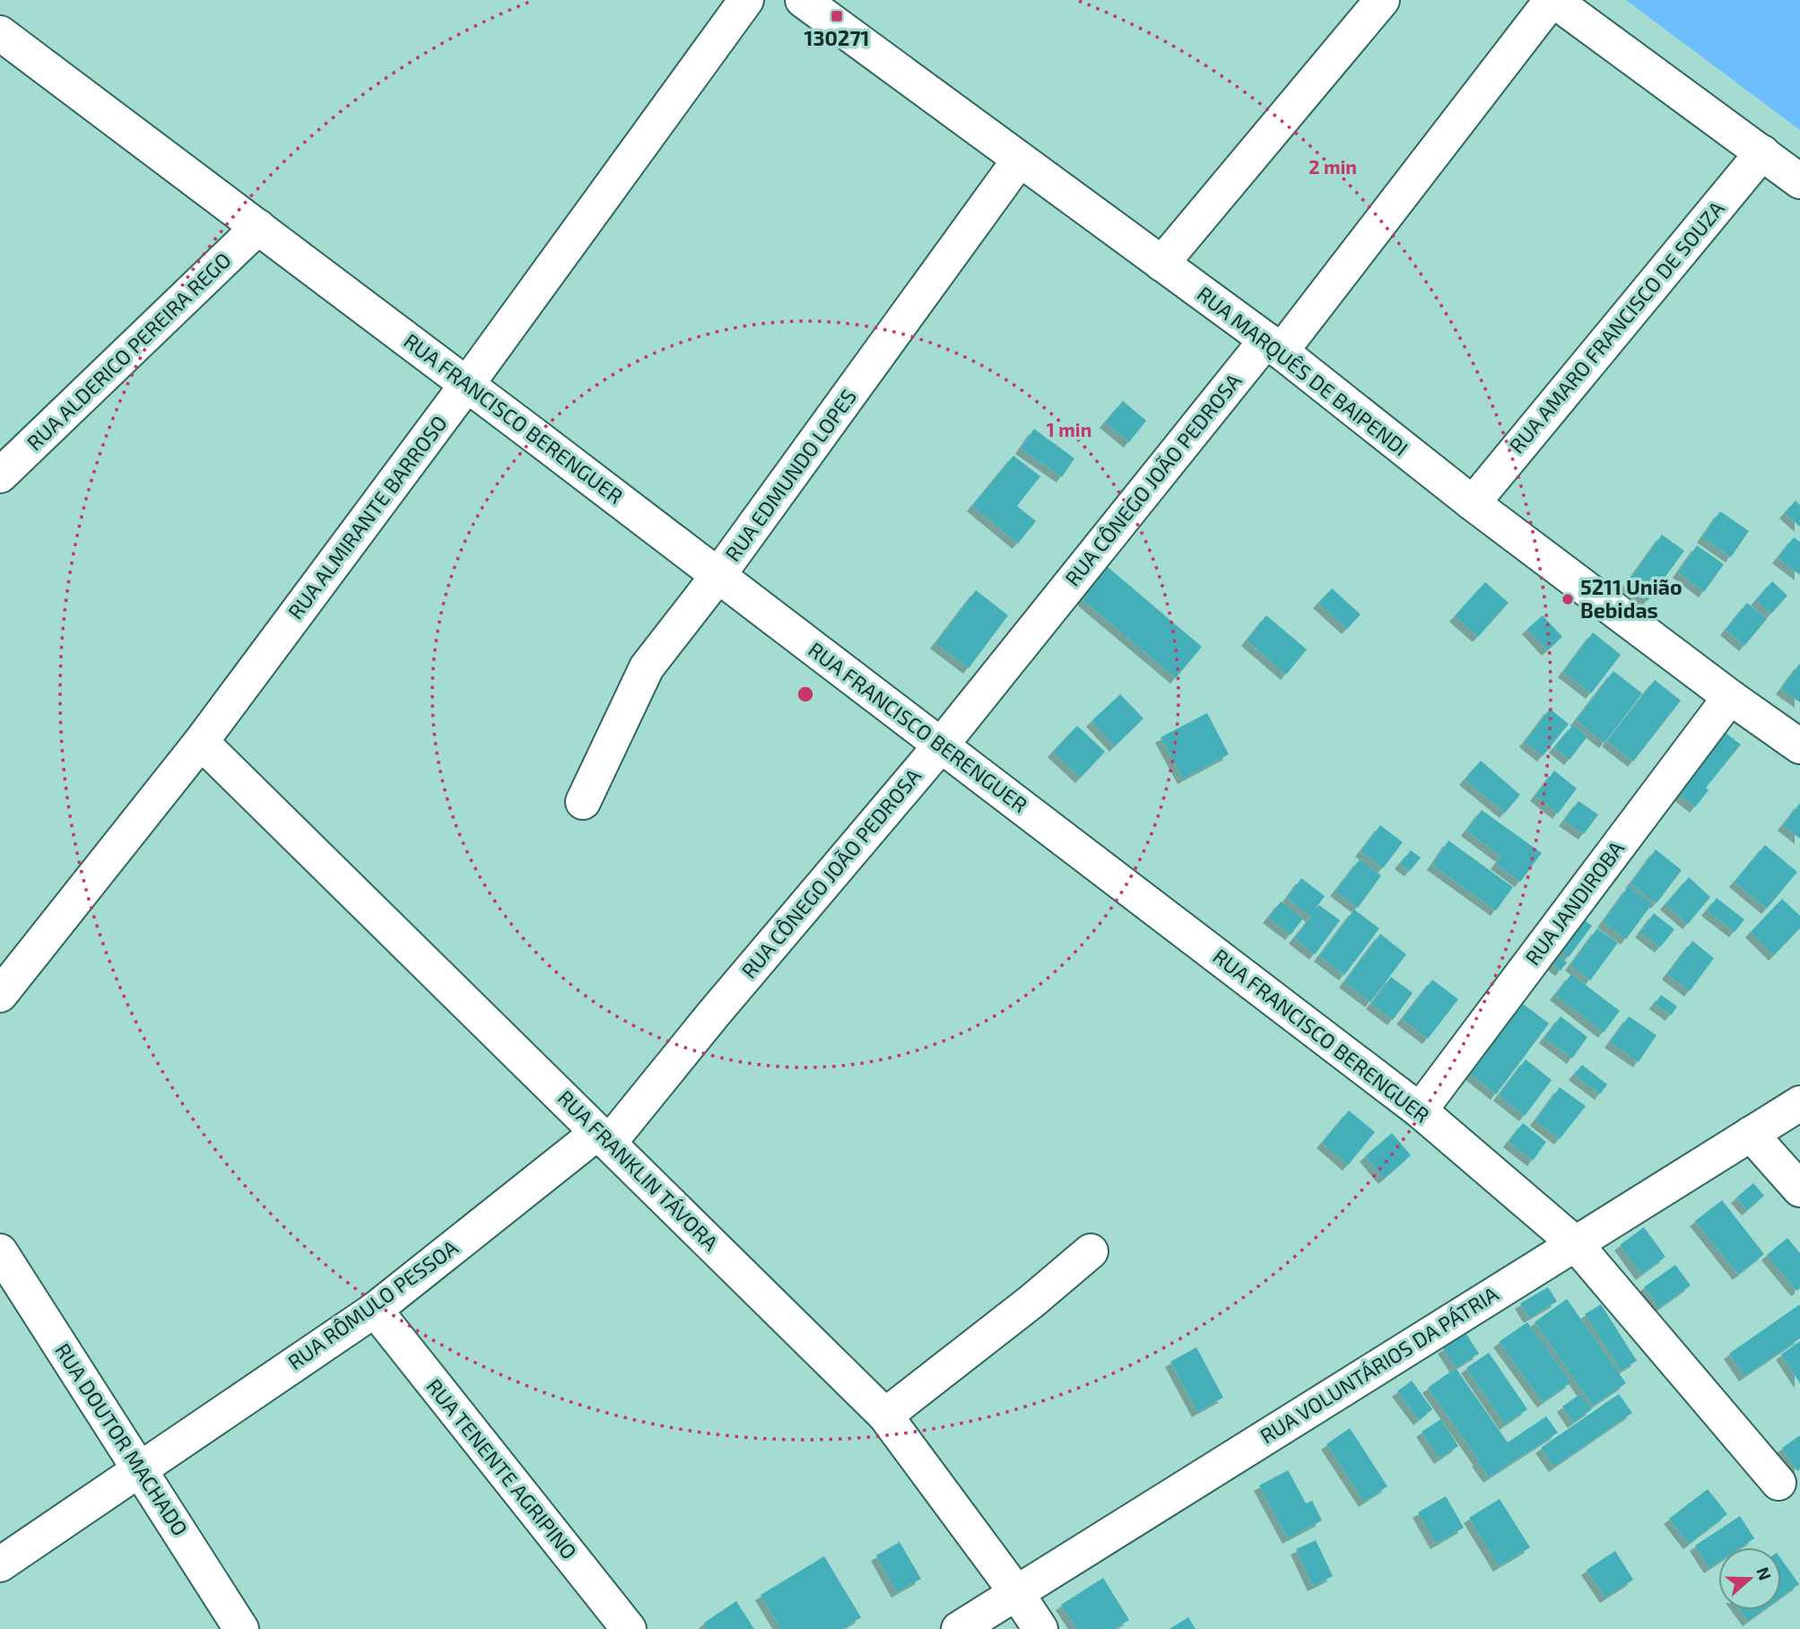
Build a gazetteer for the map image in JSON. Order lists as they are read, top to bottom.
{
  "streets": {
    "street": [
      "RUA AMARO FRANCISCO DE SOUZA",
      "RUA ALDERICO PEREIRA REGO",
      "RUA MARQUÊS DE BAIPENDI",
      "RUA FRANCISCO BERENGUER",
      "RUA EDMUNDO LOPES",
      "RUA CÔNEGO JOÃO PEDROSA",
      "RUA ALMIRANTE BARROSO",
      "RUA JANDIROBA",
      "RUA FRANKLIN TÁVORA",
      "RUA RÔMULO PESSOA",
      "RUA VOLUNTÁRIOS DA PÁTRIA",
      "RUA DOUTOR MACHADO",
      "RUA TENENTE AGRIPINO"
    ]
  },
  "crossings": [
    ["RUA AMARO FRANCISCO DE SOUZA", "RUA MARQUÊS DE BAIPENDI"],
    ["RUA ALDERICO PEREIRA REGO", "RUA FRANCISCO BERENGUER"],
    ["RUA MARQUÊS DE BAIPENDI", "RUA EDMUNDO LOPES"],
    ["RUA MARQUÊS DE BAIPENDI", "RUA CÔNEGO JOÃO PEDROSA"],
    ["RUA MARQUÊS DE BAIPENDI", "RUA JANDIROBA"],
    ["RUA FRANCISCO BERENGUER", "RUA EDMUNDO LOPES"],
    ["RUA FRANCISCO BERENGUER", "RUA CÔNEGO JOÃO PEDROSA"],
    ["RUA FRANCISCO BERENGUER", "RUA ALMIRANTE BARROSO"],
    ["RUA FRANCISCO BERENGUER", "RUA JANDIROBA"],
    ["RUA FRANCISCO BERENGUER", "RUA VOLUNTÁRIOS DA PÁTRIA"],
    ["RUA CÔNEGO JOÃO PEDROSA", "RUA FRANKLIN TÁVORA"],
    ["RUA CÔNEGO JOÃO PEDROSA", "RUA RÔMULO PESSOA"],
    ["RUA ALMIRANTE BARROSO", "RUA FRANKLIN TÁVORA"],
    ["RUA FRANKLIN TÁVORA", "RUA RÔMULO PESSOA"],
    ["RUA FRANKLIN TÁVORA", "RUA VOLUNTÁRIOS DA PÁTRIA"],
    ["RUA RÔMULO PESSOA", "RUA DOUTOR MACHADO"],
    ["RUA RÔMULO PESSOA", "RUA TENENTE AGRIPINO"]
  ],
  "places": {
    "transit": ["130271"],
    "other": ["5211 União Bebidas"]
  },
  "north": "right",
  "rings": ["2 min", "1 min"]
}
